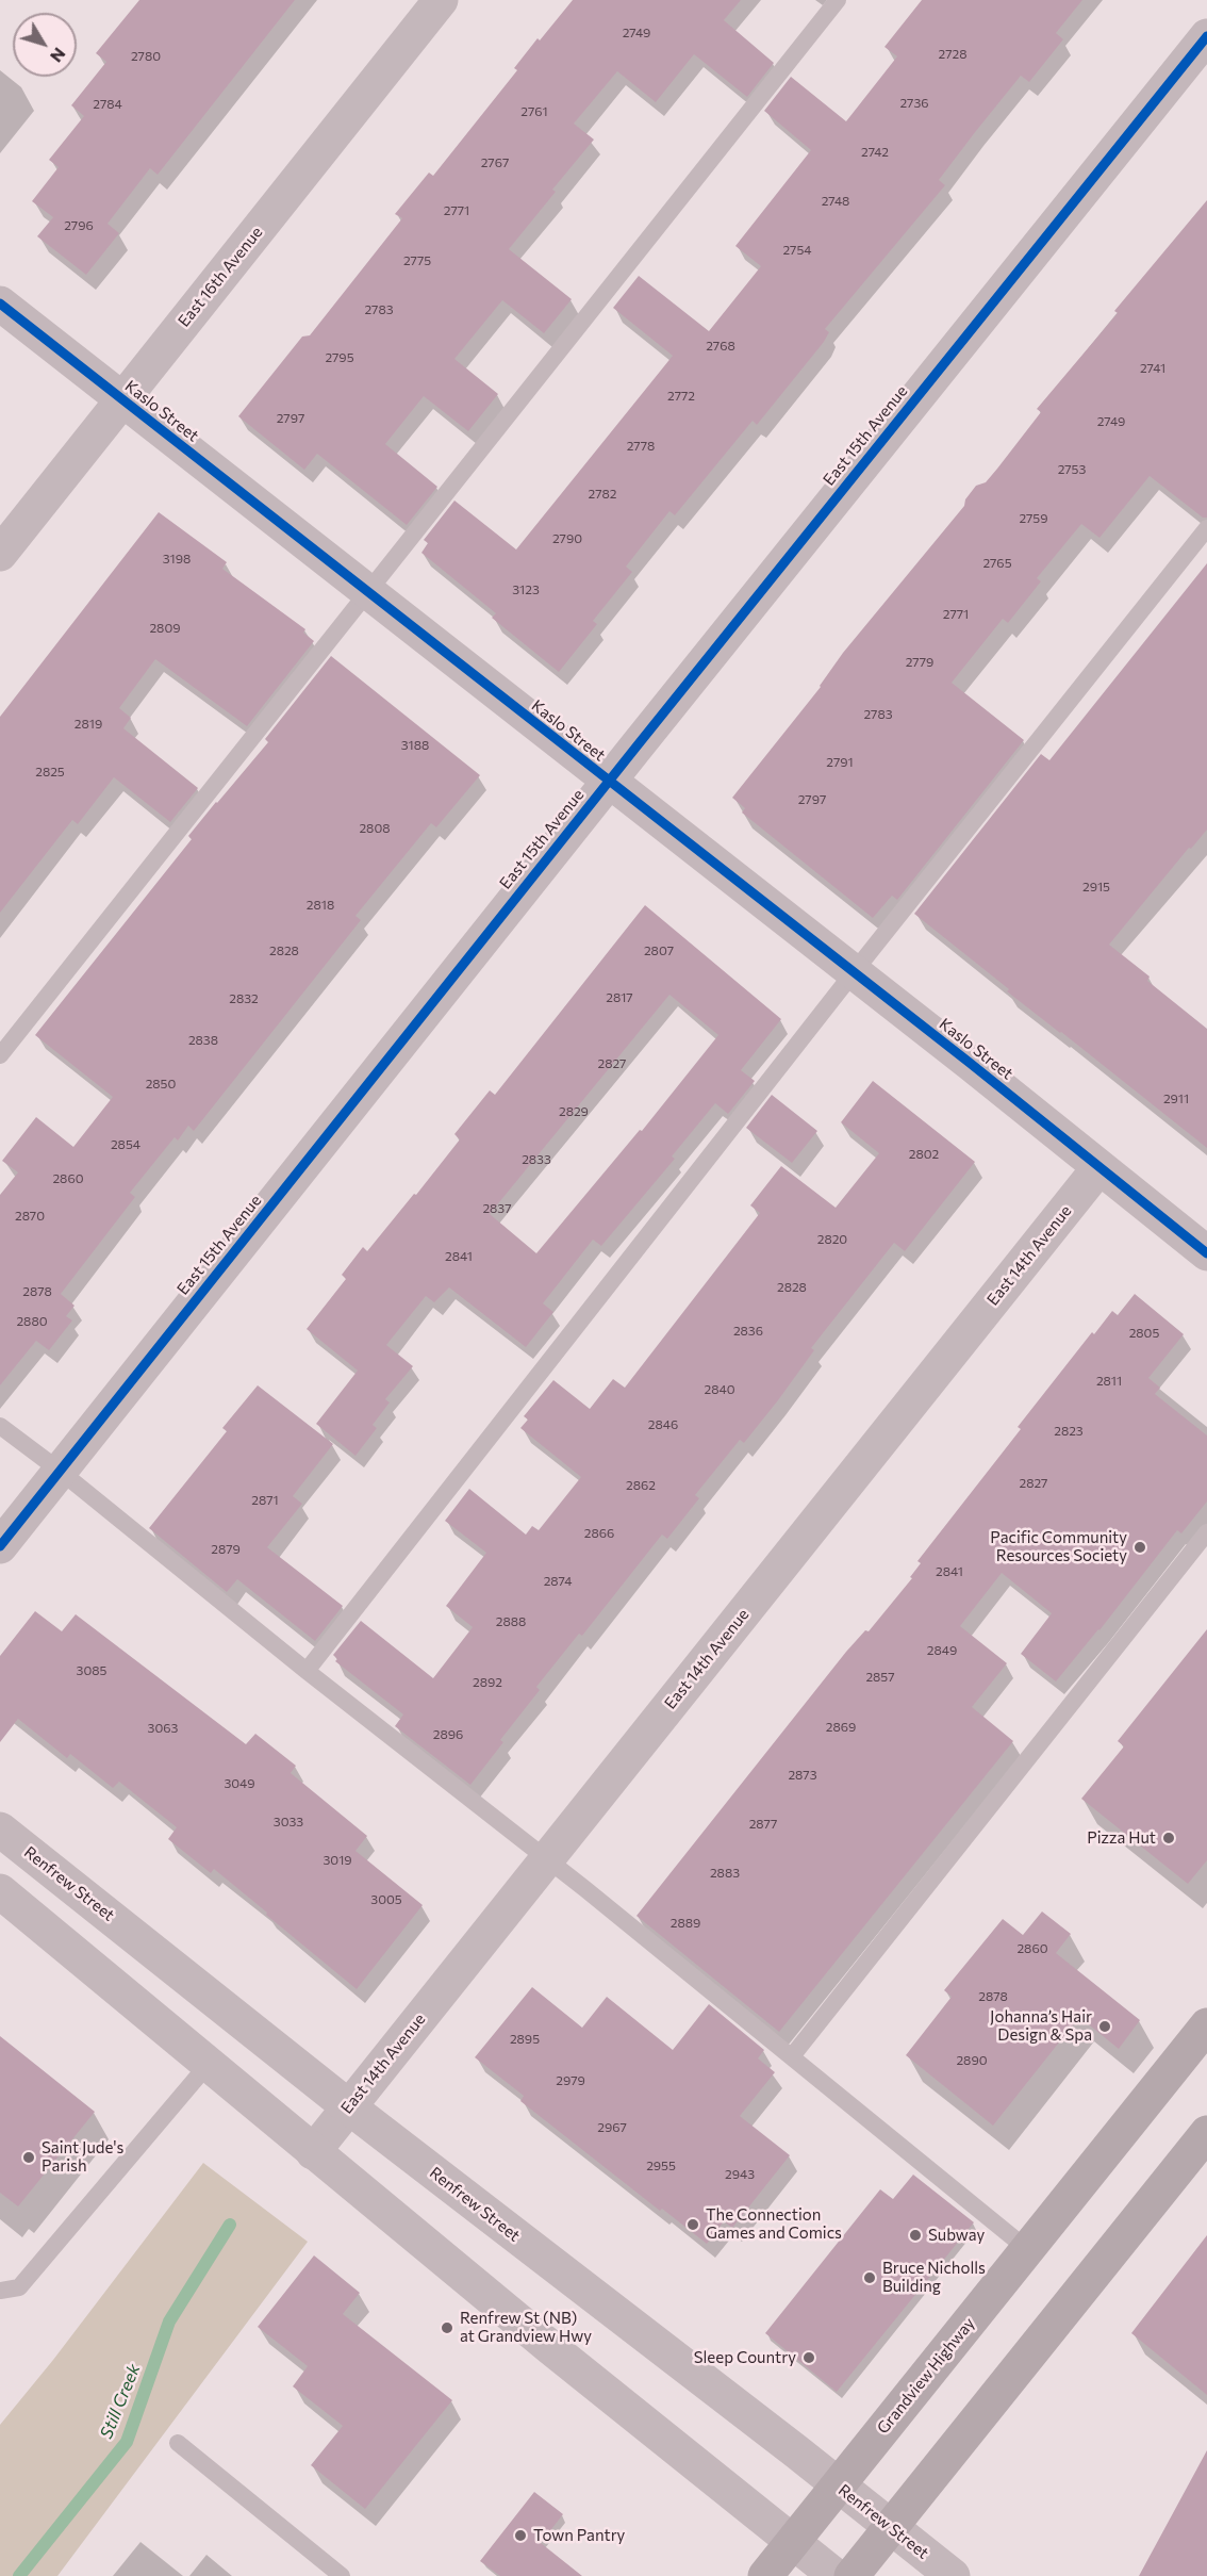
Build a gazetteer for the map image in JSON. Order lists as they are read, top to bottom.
{
  "streets": {
    "main road": ["Grandview Highway"],
    "street": [
      "East 16th Avenue",
      "Kaslo Street",
      "East 15th Avenue",
      "East 14th Avenue",
      "Renfrew Street"
    ]
  },
  "crossings": [
    ["East 16th Avenue", "Kaslo Street"],
    ["Kaslo Street", "East 15th Avenue"],
    ["Kaslo Street", "East 14th Avenue"],
    ["East 14th Avenue", "Renfrew Street"],
    ["Renfrew Street", "Grandview Highway"]
  ],
  "water": ["Still Creek"],
  "places": [
    "Pacific Community Resources Society",
    "Pizza Hut",
    "Johanna’s Hair Design & Spa",
    "Saint Jude's Parish",
    "The Connection Games and Comics",
    "Subway",
    "Bruce Nicholls Building",
    "Renfrew St (NB) at Grandview Hwy",
    "Sleep Country",
    "Town Pantry"
  ],
  "house_numbers": [
    "2749",
    "2728",
    "2780",
    "2736",
    "2784",
    "2761",
    "2742",
    "2767",
    "2748",
    "2771",
    "2796",
    "2754",
    "2775",
    "2783",
    "2768",
    "2795",
    "2741",
    "2772",
    "2797",
    "2749",
    "2778",
    "2753",
    "2782",
    "2759",
    "2790",
    "3198",
    "2765",
    "3123",
    "2771",
    "2809",
    "2779",
    "2783",
    "2819",
    "3188",
    "2791",
    "2825",
    "2797",
    "2808",
    "2915",
    "2818",
    "2828",
    "2807",
    "2817",
    "2832",
    "2838",
    "2827",
    "2850",
    "2911",
    "2829",
    "2854",
    "2802",
    "2833",
    "2860",
    "2837",
    "2870",
    "2820",
    "2841",
    "2828",
    "2878",
    "2880",
    "2836",
    "2805",
    "2811",
    "2840",
    "2846",
    "2823",
    "2827",
    "2862",
    "2871",
    "2866",
    "2879",
    "2841",
    "2874",
    "2888",
    "2849",
    "3085",
    "2857",
    "2892",
    "2869",
    "3063",
    "2896",
    "2873",
    "3049",
    "3033",
    "2877",
    "3019",
    "2883",
    "3005",
    "2889",
    "2860",
    "2878",
    "2895",
    "2890",
    "2979",
    "2967",
    "2955",
    "2943"
  ],
  "north": "bottom right"
}
